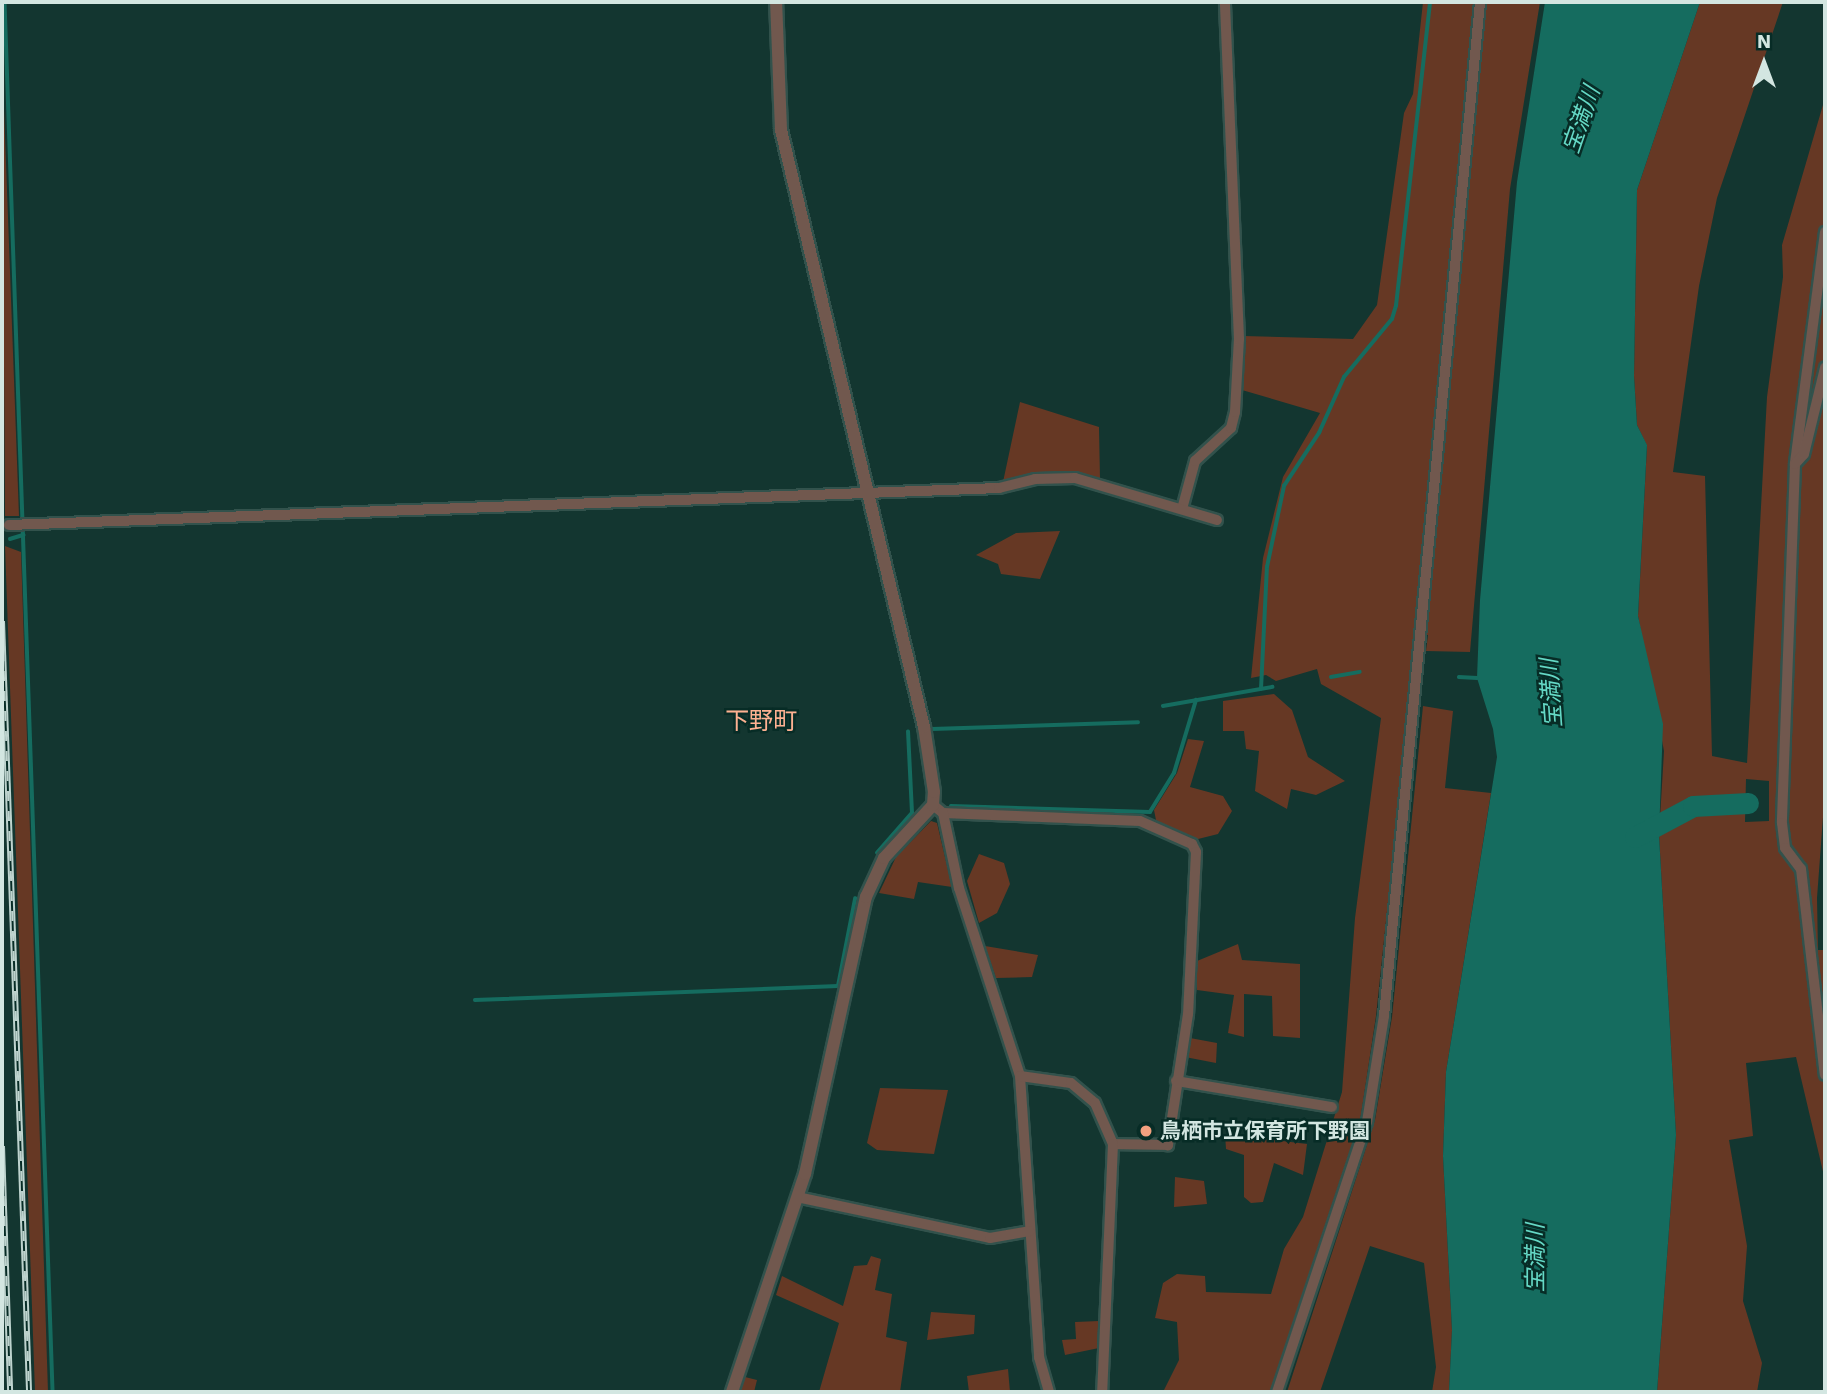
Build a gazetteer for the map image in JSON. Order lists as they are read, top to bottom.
{
  "districts": ["下野町"],
  "water": ["宝満川"],
  "places": ["鳥栖市立保育所下野園"],
  "north": "top"
}
